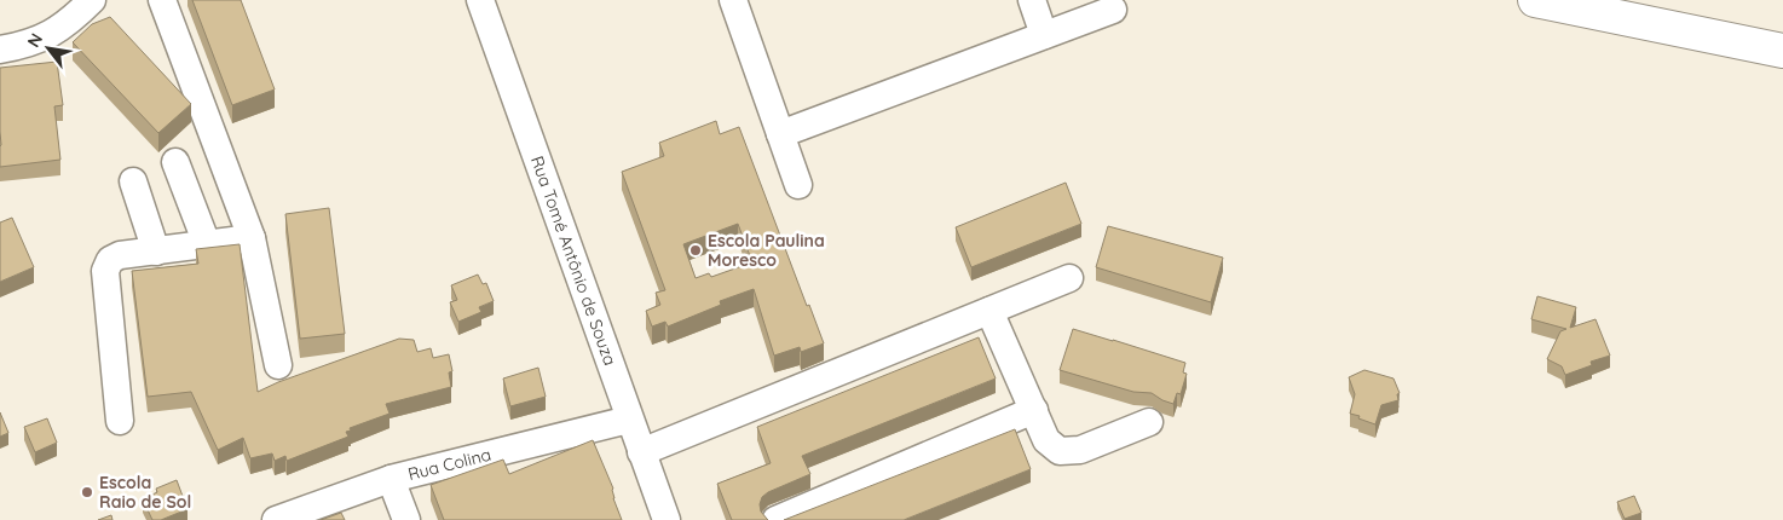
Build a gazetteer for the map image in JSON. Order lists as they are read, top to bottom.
{
  "streets": {
    "street": ["Rua Tomé Antônio de Souza", "Rua Colina"]
  },
  "crossings": [
    ["Rua Tomé Antônio de Souza", "Rua Colina"]
  ],
  "places": ["Escola Paulina Moresco", "Escola Raio de Sol"],
  "north": "top left"
}
